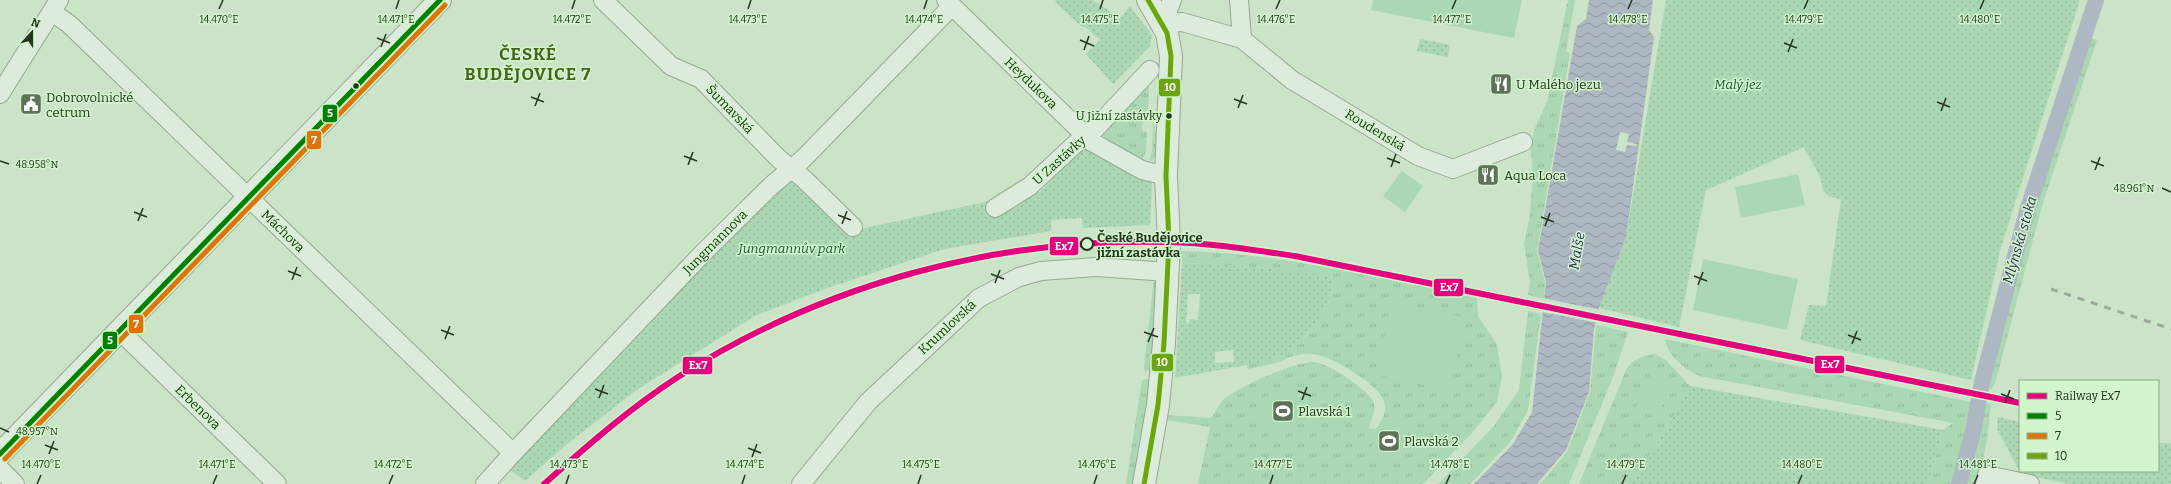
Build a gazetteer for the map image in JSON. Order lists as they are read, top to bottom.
{
  "streets": {
    "street": [
      "Heydukova",
      "Šumavská",
      "Roudenská",
      "U Zastávky",
      "Máchova",
      "Jungmannova",
      "Krumlovská",
      "Erbenova"
    ]
  },
  "crossings": [
    ["Heydukova", "U Zastávky"],
    ["Heydukova", "Jungmannova"],
    ["Šumavská", "Jungmannova"],
    ["Máchova", "Jungmannova"]
  ],
  "districts": ["ČESKÉ BUDĚJOVICE 7"],
  "water": ["Mlýnská stoka", "Malše"],
  "parks": ["Malý jez", "Jungmannův park"],
  "places": {
    "restaurant": ["U Malého jezu", "Aqua Loca"],
    "public building": ["Dobrovolnické cetrum"],
    "other": ["U Jižní zastávky", "České Budějovice jižní zastávka"],
    "sports": ["Plavská 1", "Plavská 2"]
  },
  "lines": [
    "transit line 5",
    "transit line 10",
    "transit line 7",
    "rail line Ex7"
  ],
  "legend": [
    "Railway Ex7",
    "5",
    "7",
    "10"
  ],
  "north": "top",
  "coordinates": [
    "14.470°E",
    "14.471°E",
    "14.472°E",
    "14.473°E",
    "14.474°E",
    "14.475°E",
    "14.476°E",
    "14.477°E",
    "14.478°E",
    "14.479°E",
    "14.480°E",
    "48.958°N",
    "48.961°N",
    "48.957°N",
    "14.481°E"
  ]
}
